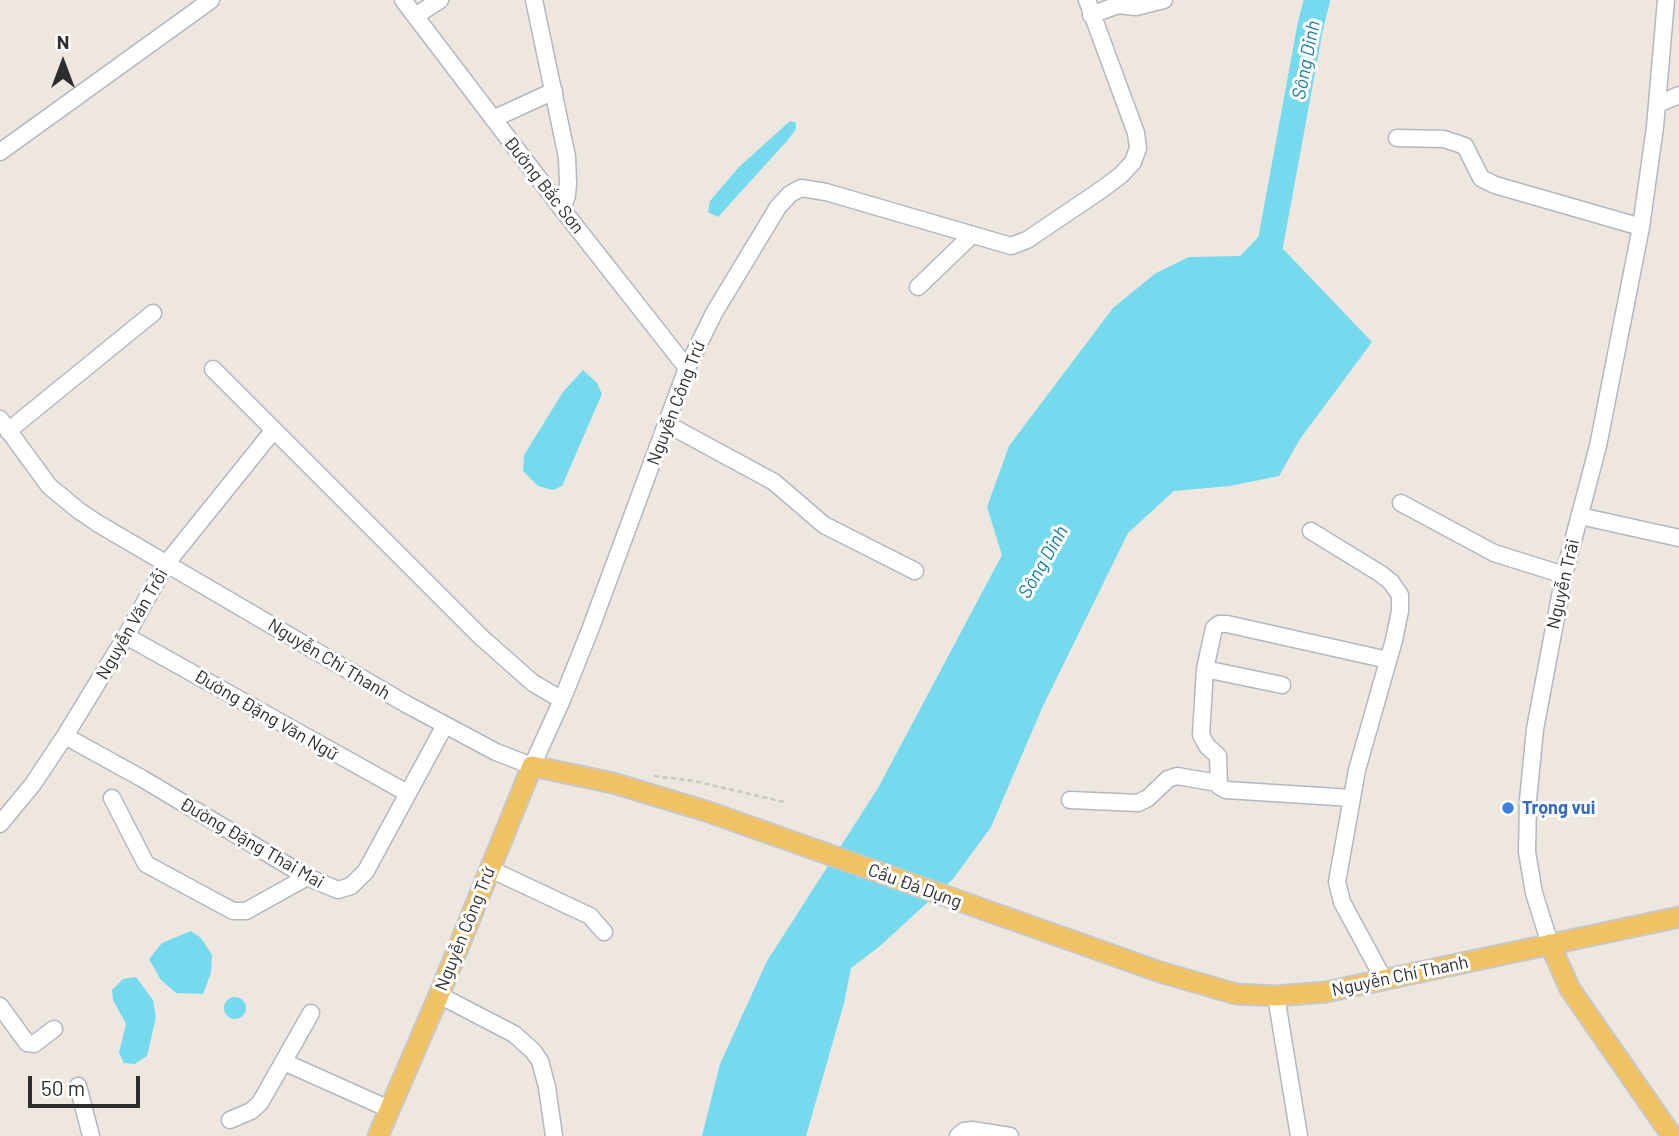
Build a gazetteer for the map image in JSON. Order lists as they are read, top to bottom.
{
  "streets": {
    "main road": [
      "Nguyễn Công Trứ",
      "Nguyễn Trãi",
      "Nguyễn Chí Thanh",
      "Cầu Đá Dựng"
    ],
    "street": [
      "Đường Bắc Sơn",
      "Nguyễn Văn Trỗi",
      "Đường Đặng Văn Ngữ",
      "Đường Đặng Thai Mai"
    ]
  },
  "crossings": [
    ["Đường Bắc Sơn", "Nguyễn Công Trứ"],
    ["Nguyễn Công Trứ", "Nguyễn Chí Thanh"],
    ["Nguyễn Trãi", "Nguyễn Chí Thanh"],
    ["Nguyễn Văn Trỗi", "Nguyễn Chí Thanh"],
    ["Nguyễn Văn Trỗi", "Đường Đặng Văn Ngữ"],
    ["Nguyễn Văn Trỗi", "Đường Đặng Thai Mai"],
    ["Nguyễn Chí Thanh", "Đường Đặng Thai Mai"],
    ["Nguyễn Chí Thanh", "Cầu Đá Dựng"],
    ["Đường Đặng Văn Ngữ", "Đường Đặng Thai Mai"]
  ],
  "water": ["Sông Dinh"],
  "places": ["Trọng vui"],
  "scale_bar": "50 m",
  "north": "top"
}
